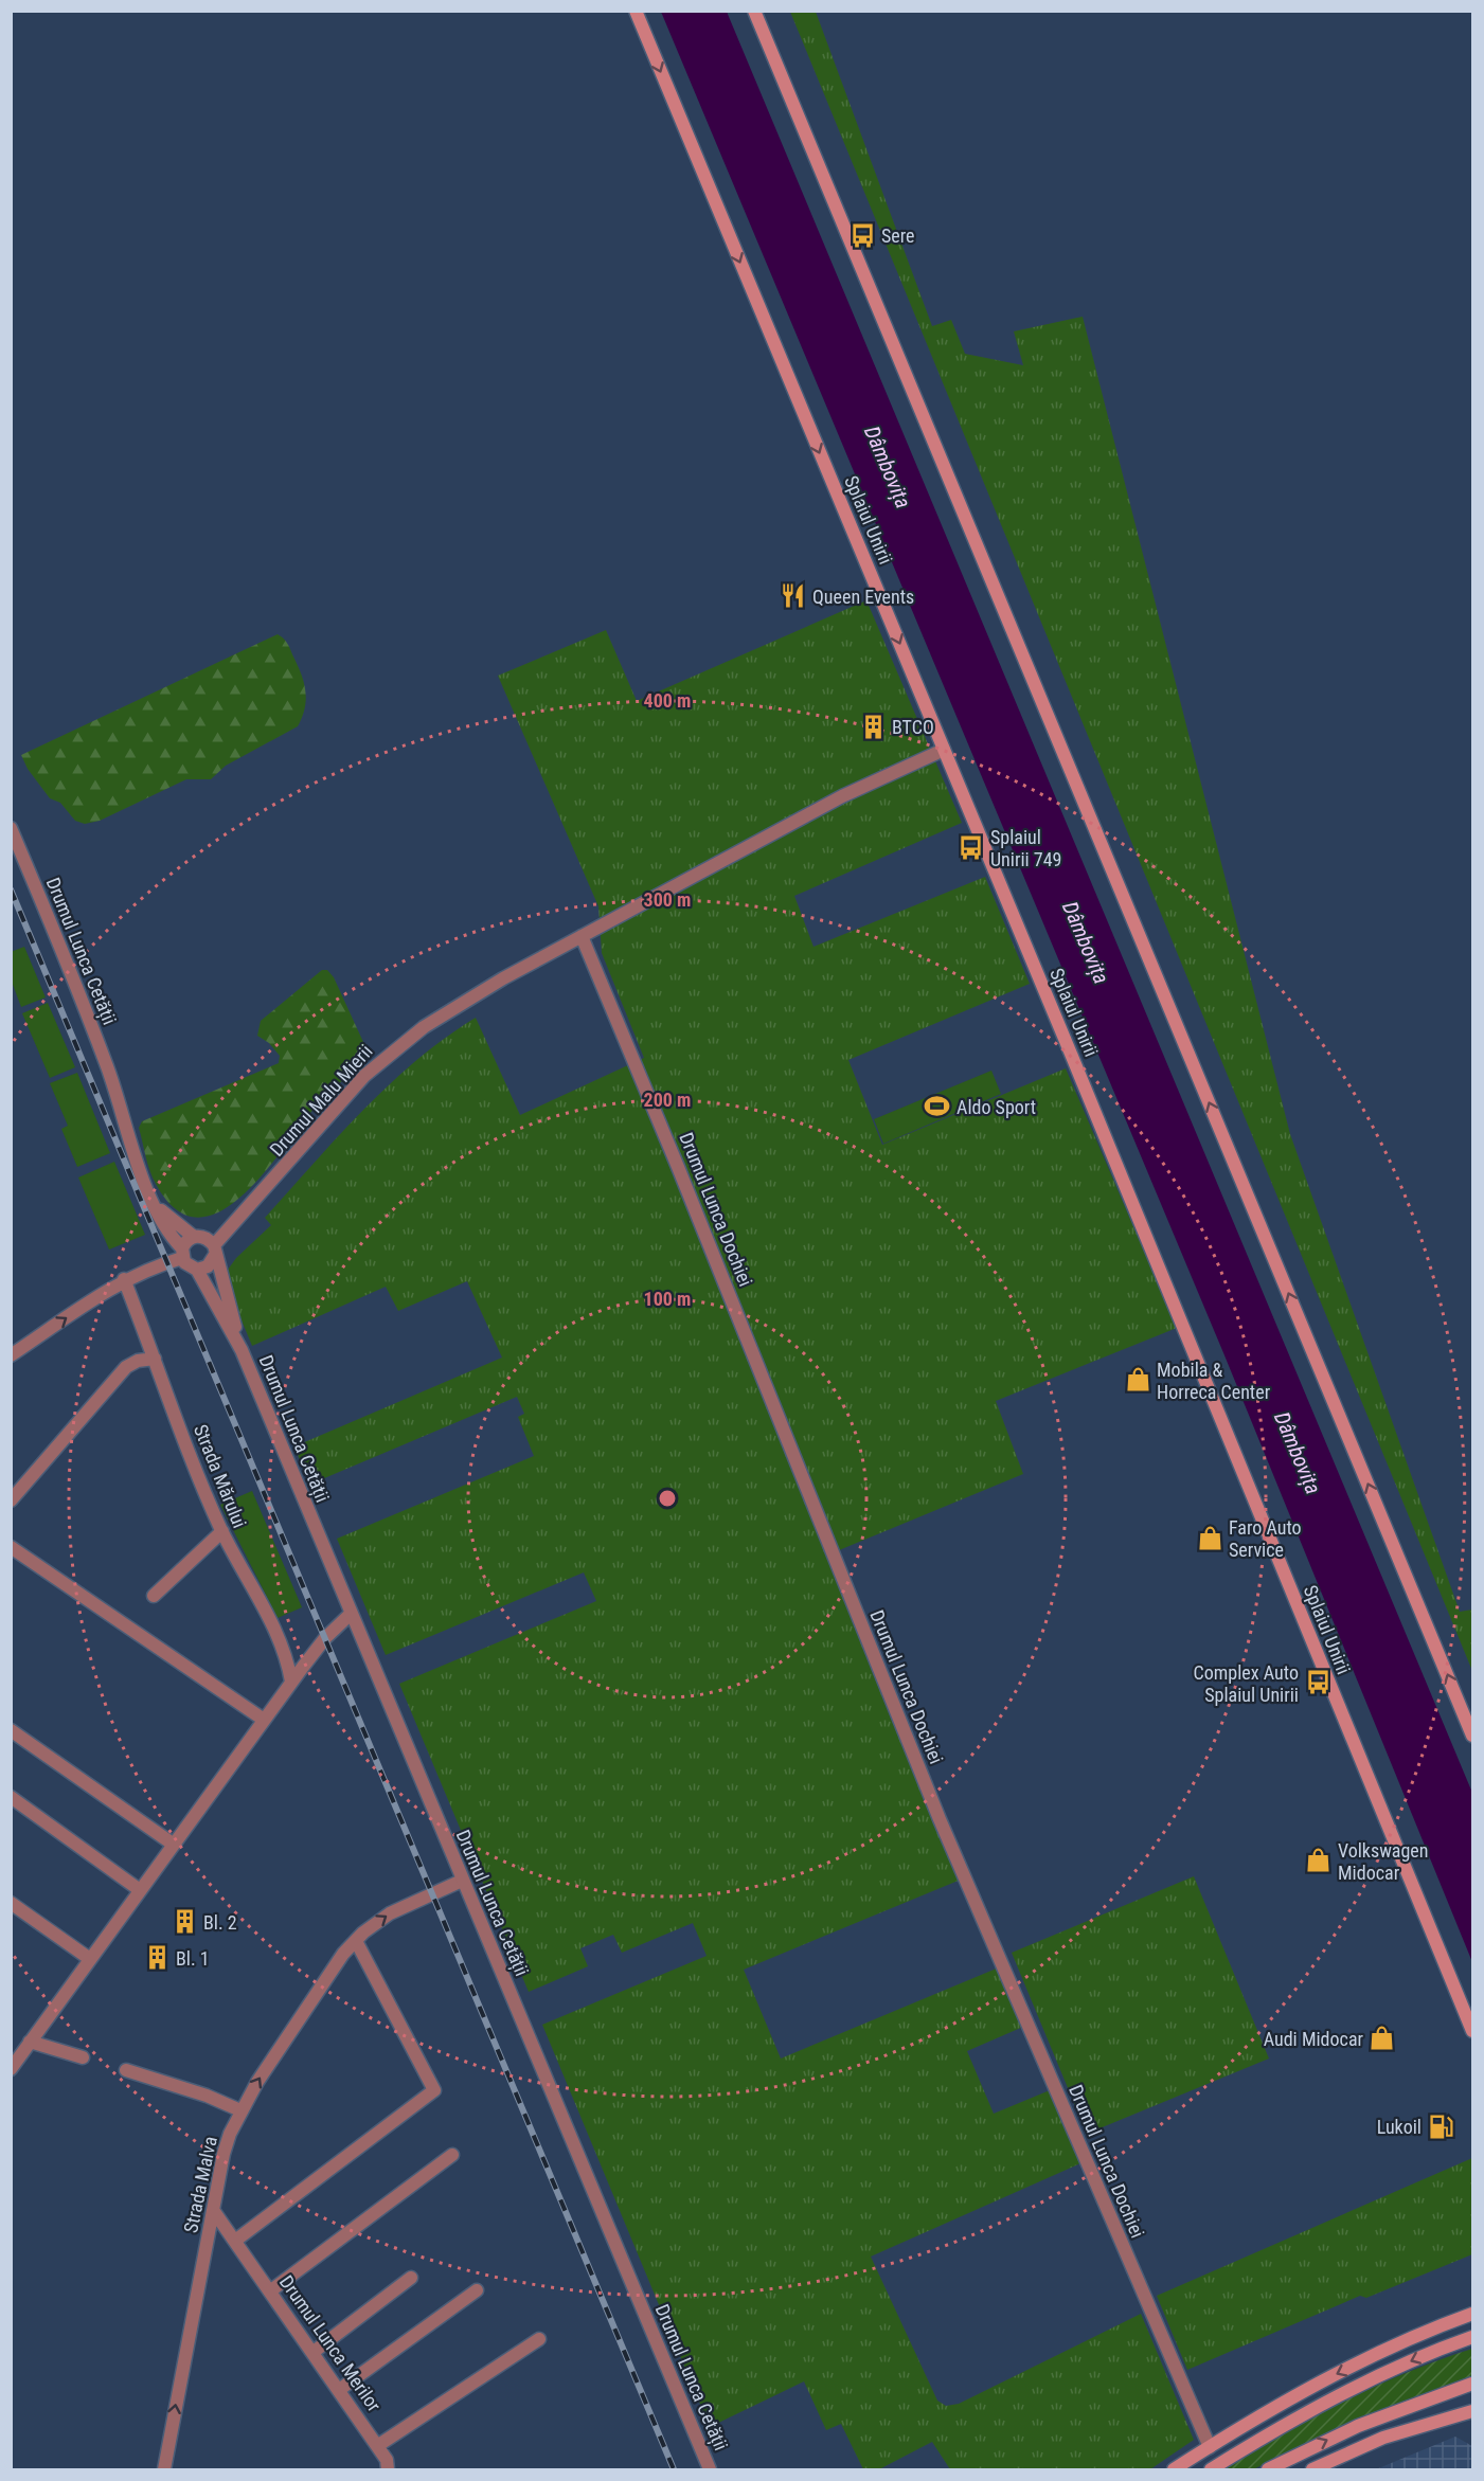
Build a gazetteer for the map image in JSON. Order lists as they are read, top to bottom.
{
  "streets": {
    "main road": ["Splaiul Unirii"],
    "street": [
      "Drumul Lunca Cetății",
      "Drumul Malu Mierii",
      "Drumul Lunca Dochiei",
      "Strada Mărului",
      "Strada Malva",
      "Drumul Lunca Merilor"
    ]
  },
  "crossings": [
    ["Splaiul Unirii", "Drumul Malu Mierii"],
    ["Drumul Lunca Cetății", "Drumul Malu Mierii"],
    ["Drumul Lunca Cetății", "Strada Malva"],
    ["Drumul Malu Mierii", "Drumul Lunca Dochiei"],
    ["Strada Malva", "Drumul Lunca Merilor"]
  ],
  "one_way": ["Strada Malva"],
  "water": ["Dâmbovița"],
  "places": {
    "bus stop": ["Sere", "Splaiul Unirii 749", "Complex Auto Splaiul Unirii"],
    "restaurant": ["Queen Events"],
    "building": ["BTCO", "Bl. 2", "Bl. 1"],
    "sports": ["Aldo Sport"],
    "shop": [
      "Mobila & Horreca Center",
      "Faro Auto Service",
      "Volkswagen Midocar",
      "Audi Midocar"
    ],
    "fuel station": ["Lukoil"]
  },
  "rings": [
    "400 m",
    "300 m",
    "200 m",
    "100 m"
  ]
}
